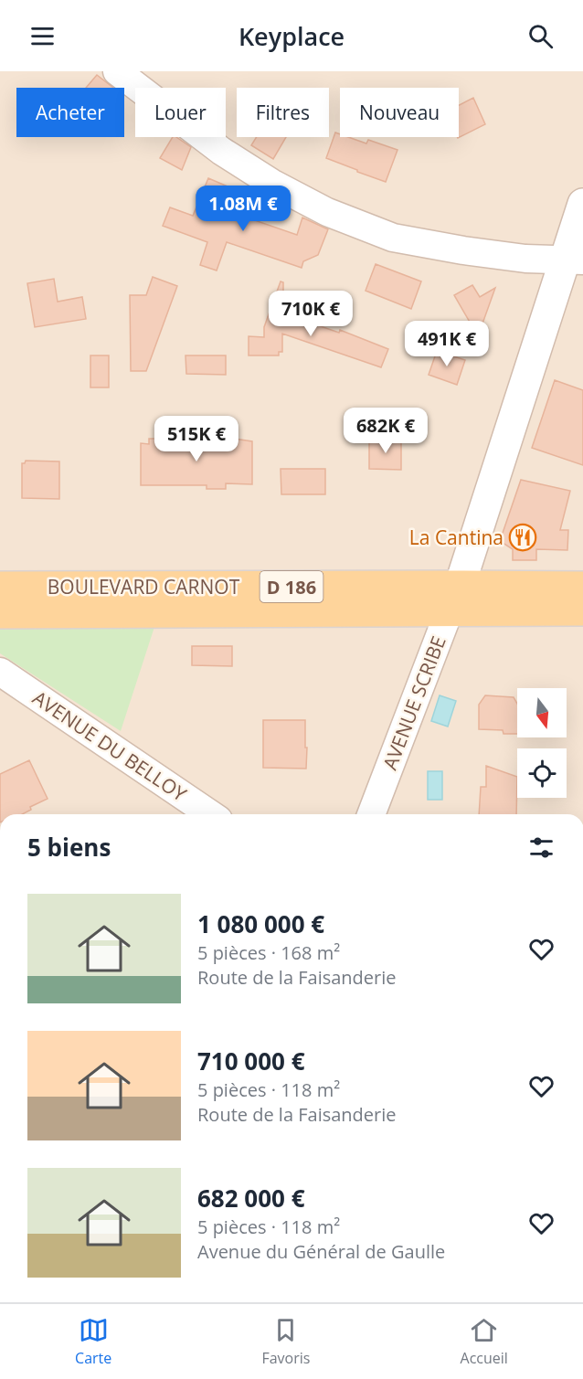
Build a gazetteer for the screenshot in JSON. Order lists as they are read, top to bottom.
{
  "streets": {
    "main road": ["BOULEVARD CARNOT", "D 186"],
    "street": ["AVENUE SCRIBE", "AVENUE DU BELLOY"]
  },
  "crossings": [
    ["BOULEVARD CARNOT", "AVENUE SCRIBE"]
  ],
  "places": {
    "restaurant": ["La Cantina"]
  },
  "north": "bottom",
  "page": {
    "header": "Keyplace",
    "chip": [
      "Acheter",
      "Louer",
      "Filtres",
      "Nouveau"
    ],
    "price": [
      "1.08M €",
      "710K €",
      "491K €",
      "682K €",
      "515K €"
    ],
    "heading": "5 biens",
    "list": [
      {
        "name": "1 080 000 €",
        "note": "5 pièces · 168 m² · Route de la Faisanderie"
      },
      {
        "name": "710 000 €",
        "note": "5 pièces · 118 m² · Route de la Faisanderie"
      },
      {
        "name": "682 000 €",
        "note": "5 pièces · 118 m² · Avenue du Général de Gaulle"
      }
    ],
    "tabs": ["Carte", "Favoris", "Accueil"]
  }
}
